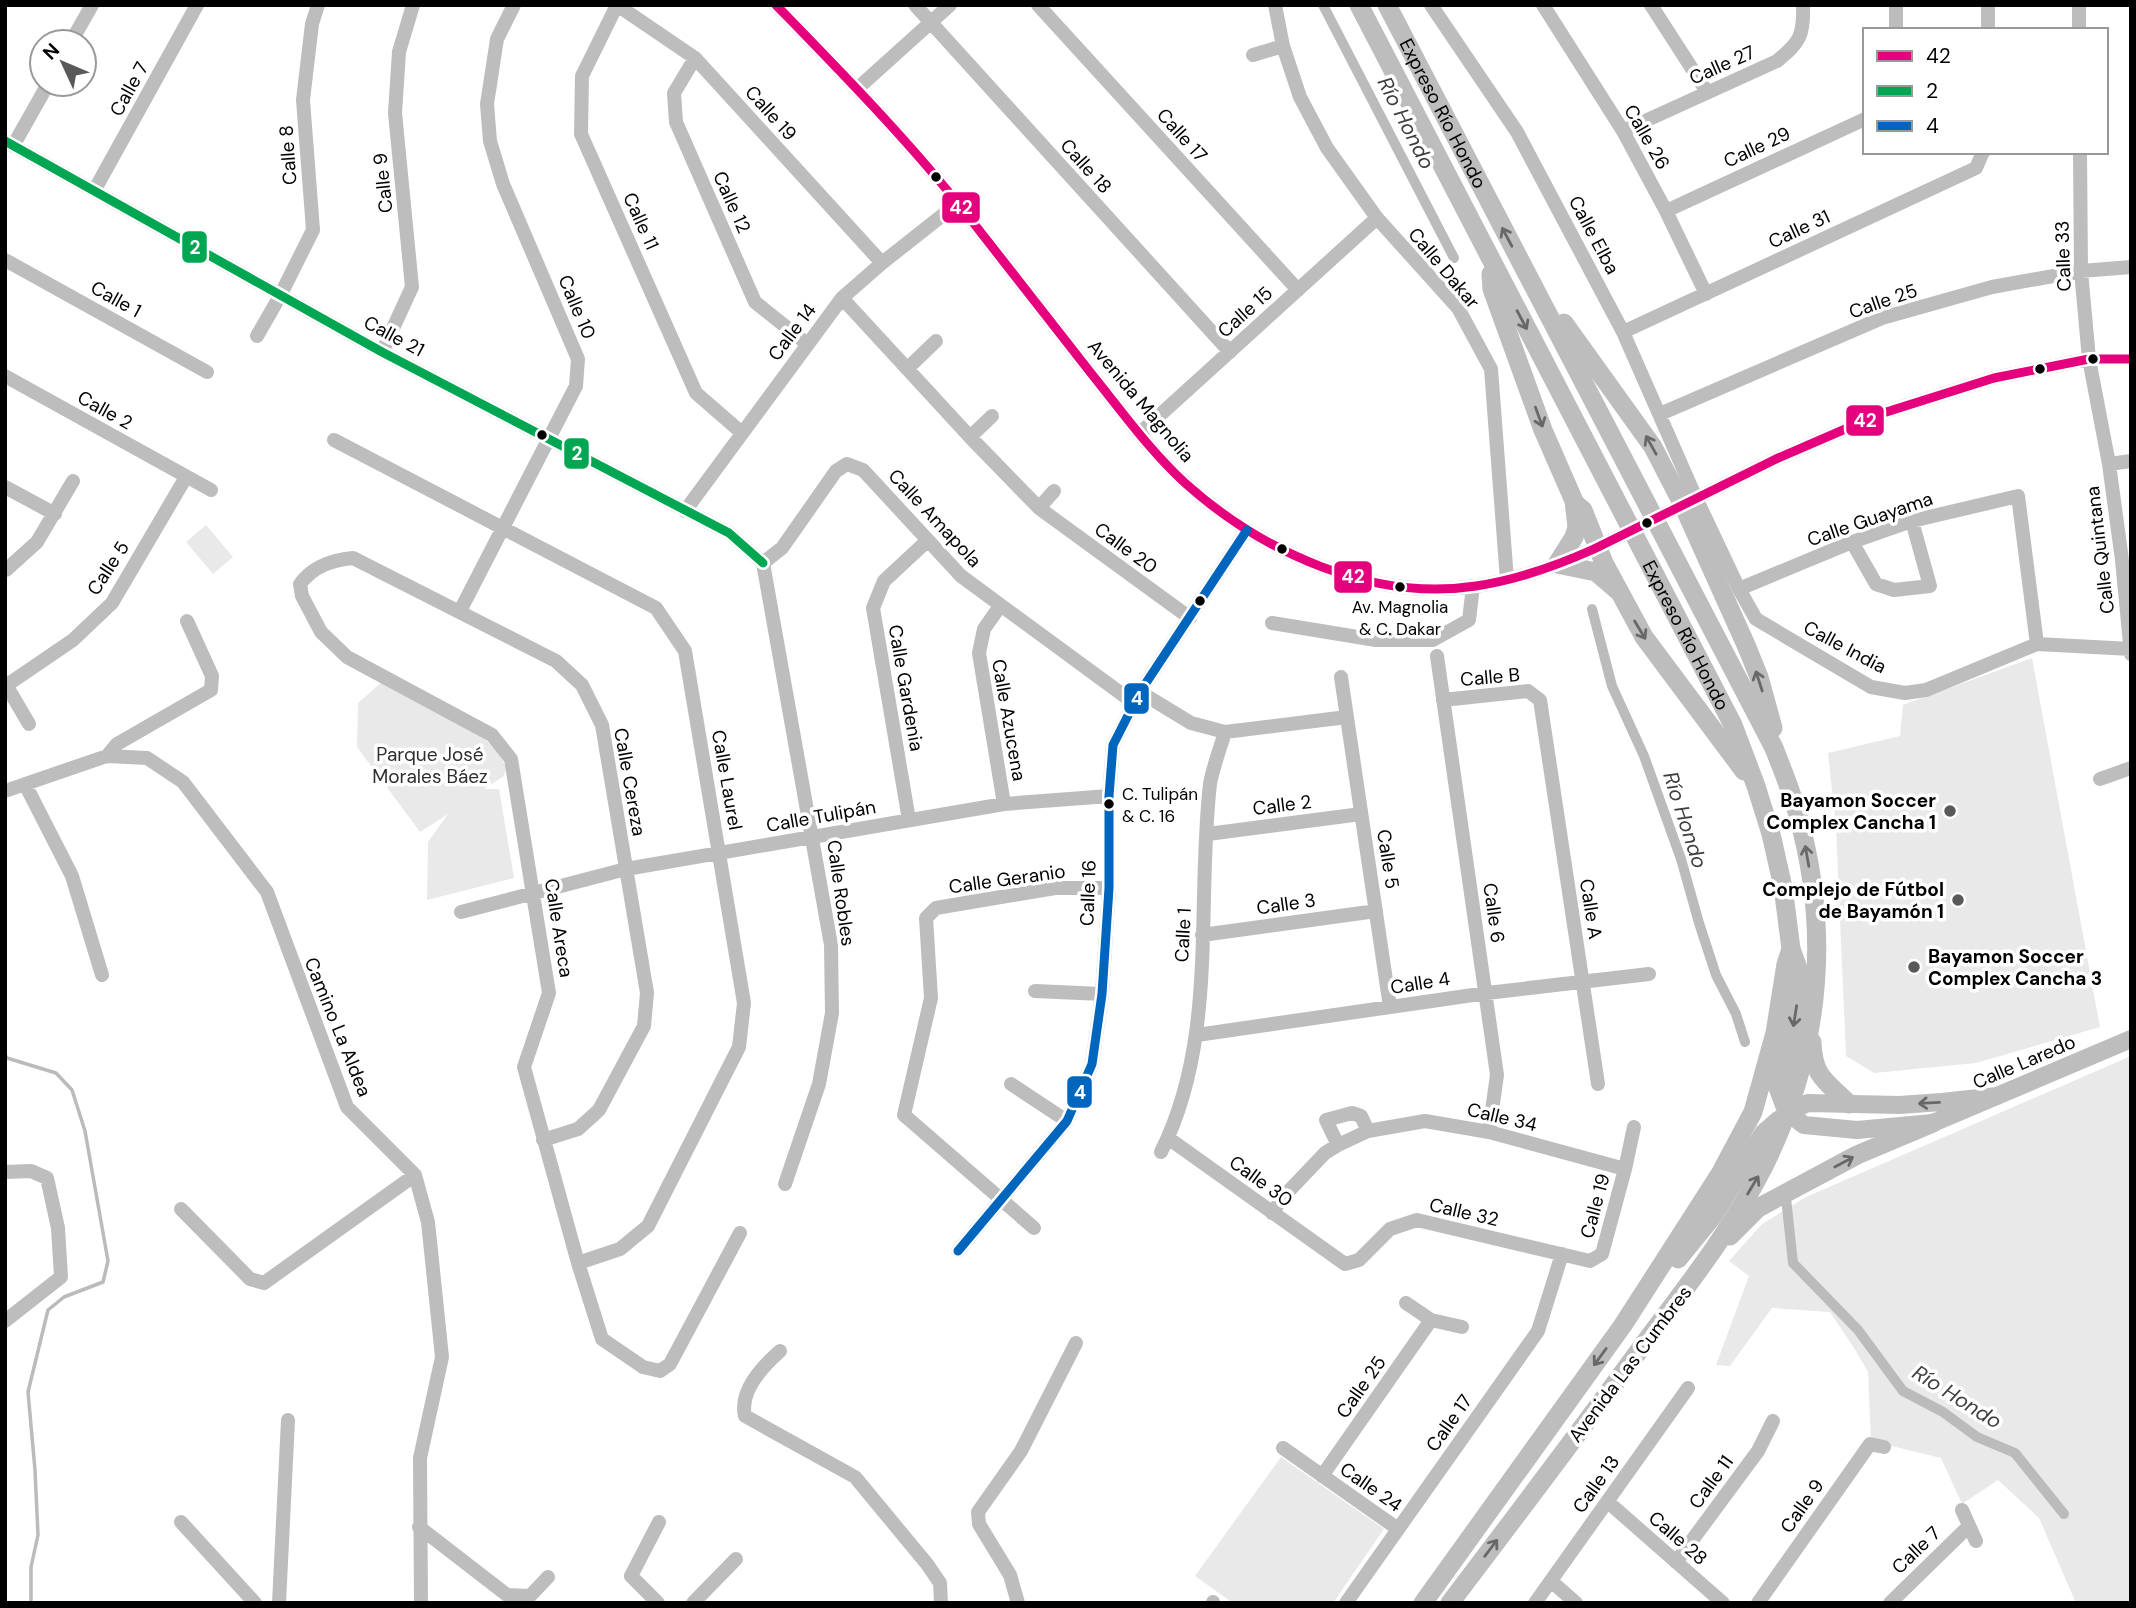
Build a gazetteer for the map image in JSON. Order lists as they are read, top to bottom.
{
  "streets": {
    "highway": ["Expreso Río Hondo", "Avenida Las Cumbres"],
    "main road": ["Calle Laredo"],
    "street": [
      "Calle 27",
      "Calle 7",
      "Calle 19",
      "Calle 17",
      "Calle 26",
      "Calle 29",
      "Calle 8",
      "Calle 18",
      "Calle 9",
      "Calle 12",
      "Calle 11",
      "Calle 31",
      "Calle Elba",
      "Calle 33",
      "Calle Dakar",
      "Calle 1",
      "Calle 25",
      "Calle 10",
      "Calle 15",
      "Calle 14",
      "Calle 21",
      "Avenida Magnolia",
      "Calle 2",
      "Calle Amapola",
      "Calle Guayama",
      "Calle 20",
      "Calle Quintana",
      "Calle 5",
      "Calle India",
      "Calle B",
      "Calle Gardenia",
      "Calle Azucena",
      "Calle Laurel",
      "Calle Cereza",
      "Calle Tulipán",
      "Calle Geranio",
      "Calle Robles",
      "Calle 16",
      "Calle 3",
      "Calle A",
      "Calle 6",
      "Calle Areca",
      "Calle 4",
      "Camino La Aldea",
      "Calle 34",
      "Calle 30",
      "Calle 32",
      "Calle 13",
      "Calle 24",
      "Calle 28"
    ]
  },
  "crossings": [
    ["Calle 27", "Calle 26"],
    ["Calle 7", "Calle 21"],
    ["Calle 19", "Calle 17"],
    ["Calle 19", "Calle 12"],
    ["Calle 19", "Calle 11"],
    ["Calle 19", "Calle 14"],
    ["Calle 19", "Calle 34"],
    ["Calle 19", "Calle 32"],
    ["Expreso Río Hondo", "Avenida Las Cumbres"],
    ["Calle 17", "Calle 15"],
    ["Calle 17", "Calle 32"],
    ["Calle 17", "Calle 24"],
    ["Calle 26", "Calle 29"],
    ["Calle 26", "Calle 31"],
    ["Calle 8", "Calle 21"],
    ["Calle 18", "Calle 15"],
    ["Calle 9", "Calle 21"],
    ["Calle 12", "Calle 14"],
    ["Calle 11", "Calle 14"],
    ["Calle 11", "Calle 28"],
    ["Calle 31", "Calle Elba"],
    ["Calle Elba", "Calle 25"],
    ["Calle Elba", "Avenida Magnolia"],
    ["Calle Elba", "Calle India"],
    ["Calle 33", "Calle 25"],
    ["Calle 33", "Avenida Magnolia"],
    ["Calle 33", "Calle Quintana"],
    ["Calle Dakar", "Calle 15"],
    ["Calle Dakar", "Avenida Magnolia"],
    ["Calle 1", "Calle 2"],
    ["Calle 1", "Calle Amapola"],
    ["Calle 1", "Calle 3"],
    ["Calle 1", "Calle 4"],
    ["Calle 1", "Calle 30"],
    ["Calle 25", "Calle 24"],
    ["Calle 10", "Calle 21"],
    ["Calle 10", "Calle Laurel"],
    ["Calle 10", "Calle Cereza"],
    ["Calle 15", "Avenida Magnolia"],
    ["Calle 14", "Calle 21"],
    ["Calle 14", "Avenida Magnolia"],
    ["Calle 14", "Calle 20"],
    ["Calle 21", "Calle Amapola"],
    ["Calle 21", "Calle Robles"],
    ["Avenida Magnolia", "Calle Quintana"],
    ["Avenida Magnolia", "Calle India"],
    ["Avenida Magnolia", "Calle 16"],
    ["Calle 2", "Calle 5"],
    ["Calle Amapola", "Calle Gardenia"],
    ["Calle Amapola", "Calle Azucena"],
    ["Calle Amapola", "Calle Robles"],
    ["Calle Amapola", "Calle 16"],
    ["Calle Guayama", "Calle India"],
    ["Calle 20", "Calle 16"],
    ["Calle Quintana", "Calle India"],
    ["Calle 5", "Calle 3"],
    ["Calle 5", "Calle 4"],
    ["Calle B", "Calle A"],
    ["Calle B", "Calle 6"],
    ["Calle Gardenia", "Calle Tulipán"],
    ["Calle Azucena", "Calle Tulipán"],
    ["Calle Laurel", "Calle Tulipán"],
    ["Calle Laurel", "Calle Areca"],
    ["Calle Cereza", "Calle Tulipán"],
    ["Calle Cereza", "Calle Areca"],
    ["Calle Tulipán", "Calle Robles"],
    ["Calle Tulipán", "Calle 16"],
    ["Calle Tulipán", "Calle Areca"],
    ["Calle Geranio", "Calle 16"],
    ["Calle A", "Calle 4"],
    ["Calle 6", "Calle 4"],
    ["Calle 6", "Calle 34"],
    ["Calle 34", "Calle 30"],
    ["Calle 30", "Calle 32"],
    ["Calle 13", "Calle 28"]
  ],
  "water": ["Río Hondo"],
  "parks": ["Parque José Morales Báez"],
  "places": [
    "Av. Magnolia & C. Dakar",
    "C. Tulipán & C. 16",
    "Bayamon Soccer Complex Cancha 1",
    "Complejo de Fútbol de Bayamón 1",
    "Bayamon Soccer Complex Cancha 3"
  ],
  "lines": ["transit line 42", "transit line 2", "transit line 4"],
  "legend": ["42", "2", "4"],
  "north": "top left"
}
